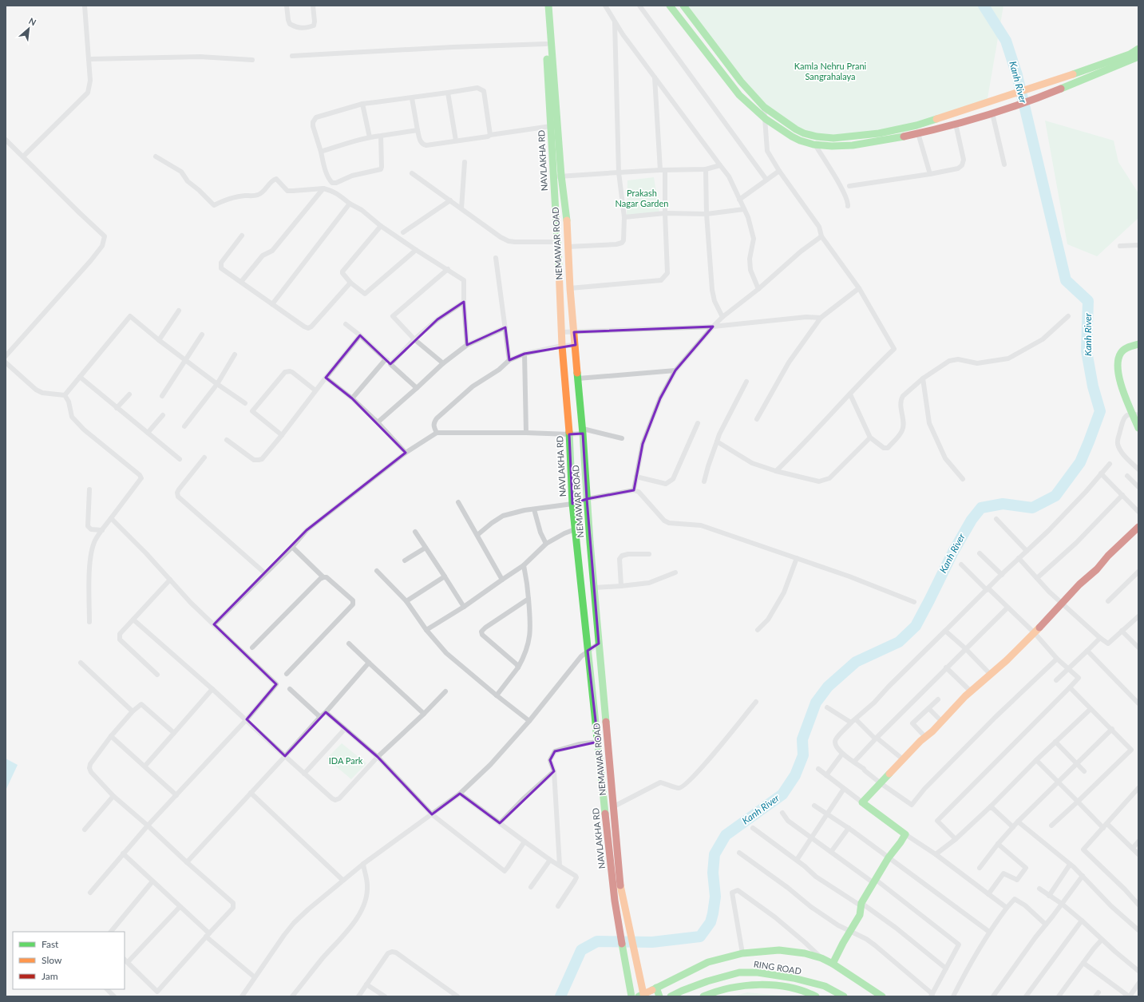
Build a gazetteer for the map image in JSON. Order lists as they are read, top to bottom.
{
  "streets": {
    "main road": ["NAVLAKHA RD", "NEMAWAR ROAD", "RING ROAD"]
  },
  "water": ["Kanh River"],
  "parks": ["Kamla Nehru Prani Sangrahalaya", "Prakash Nagar Garden", "IDA Park"],
  "legend": ["Fast", "Slow", "Jam"],
  "north": "top right"
}
